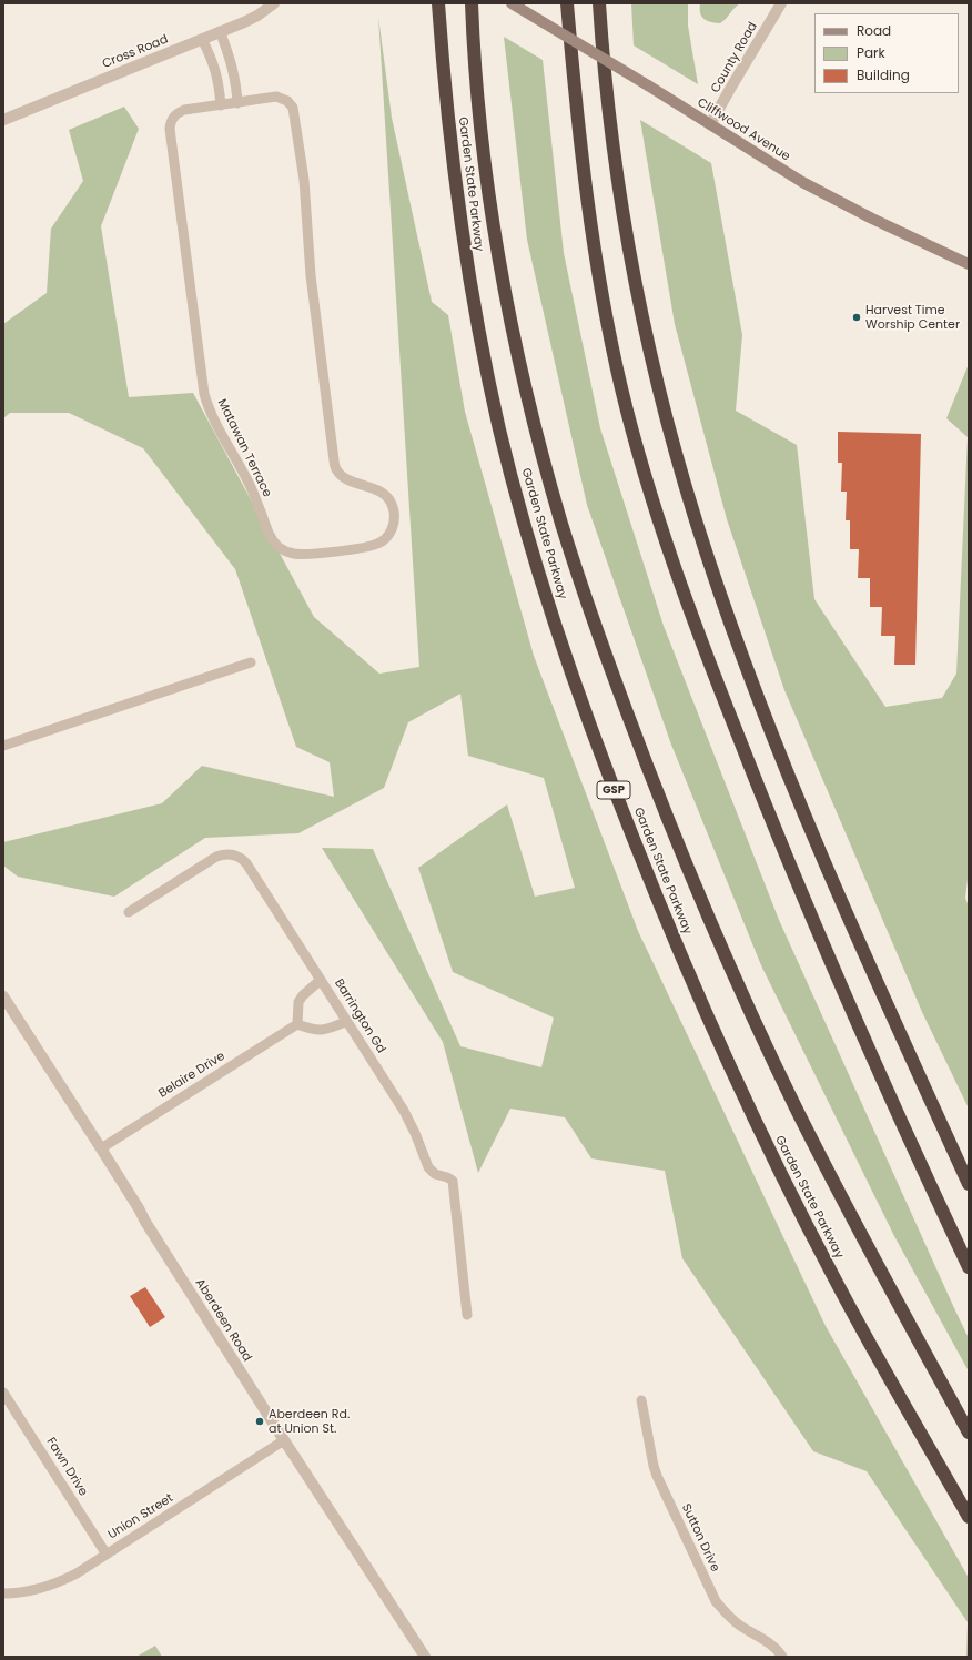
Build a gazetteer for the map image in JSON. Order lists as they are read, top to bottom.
{
  "streets": {
    "highway": ["Garden State Parkway", "GSP"],
    "main road": ["Cliffwood Avenue"],
    "street": [
      "Cross Road",
      "County Road",
      "Matawan Terrace",
      "Barrington Gd",
      "Belaire Drive",
      "Aberdeen Road",
      "Fawn Drive",
      "Union Street",
      "Sutton Drive"
    ]
  },
  "crossings": [
    ["County Road", "Cliffwood Avenue"],
    ["Belaire Drive", "Aberdeen Road"],
    ["Aberdeen Road", "Union Street"],
    ["Fawn Drive", "Union Street"]
  ],
  "places": ["Harvest Time Worship Center", "Aberdeen Rd. at Union St."],
  "legend": ["Road", "Park", "Building"]
}
